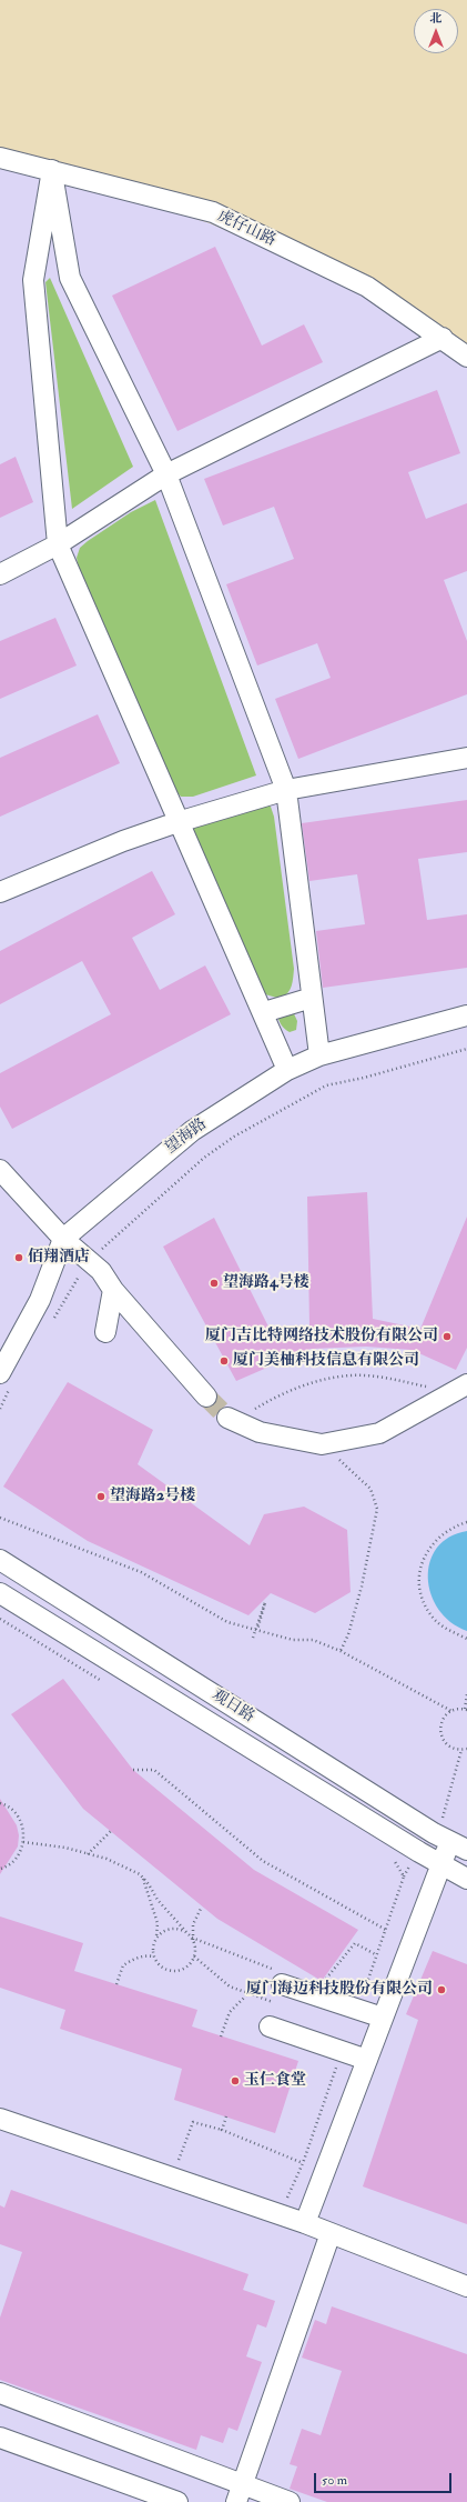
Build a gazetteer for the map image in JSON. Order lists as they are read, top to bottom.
{
  "streets": {
    "street": ["虎仔山路", "望海路", "观日路"]
  },
  "places": [
    "佰翔酒店",
    "望海路4号楼",
    "厦门吉比特网络技术股份有限公司",
    "厦门美柚科技信息有限公司",
    "望海路2号楼",
    "厦门海迈科技股份有限公司",
    "玉仁食堂"
  ],
  "scale_bar": "50 m",
  "north": "top"
}
